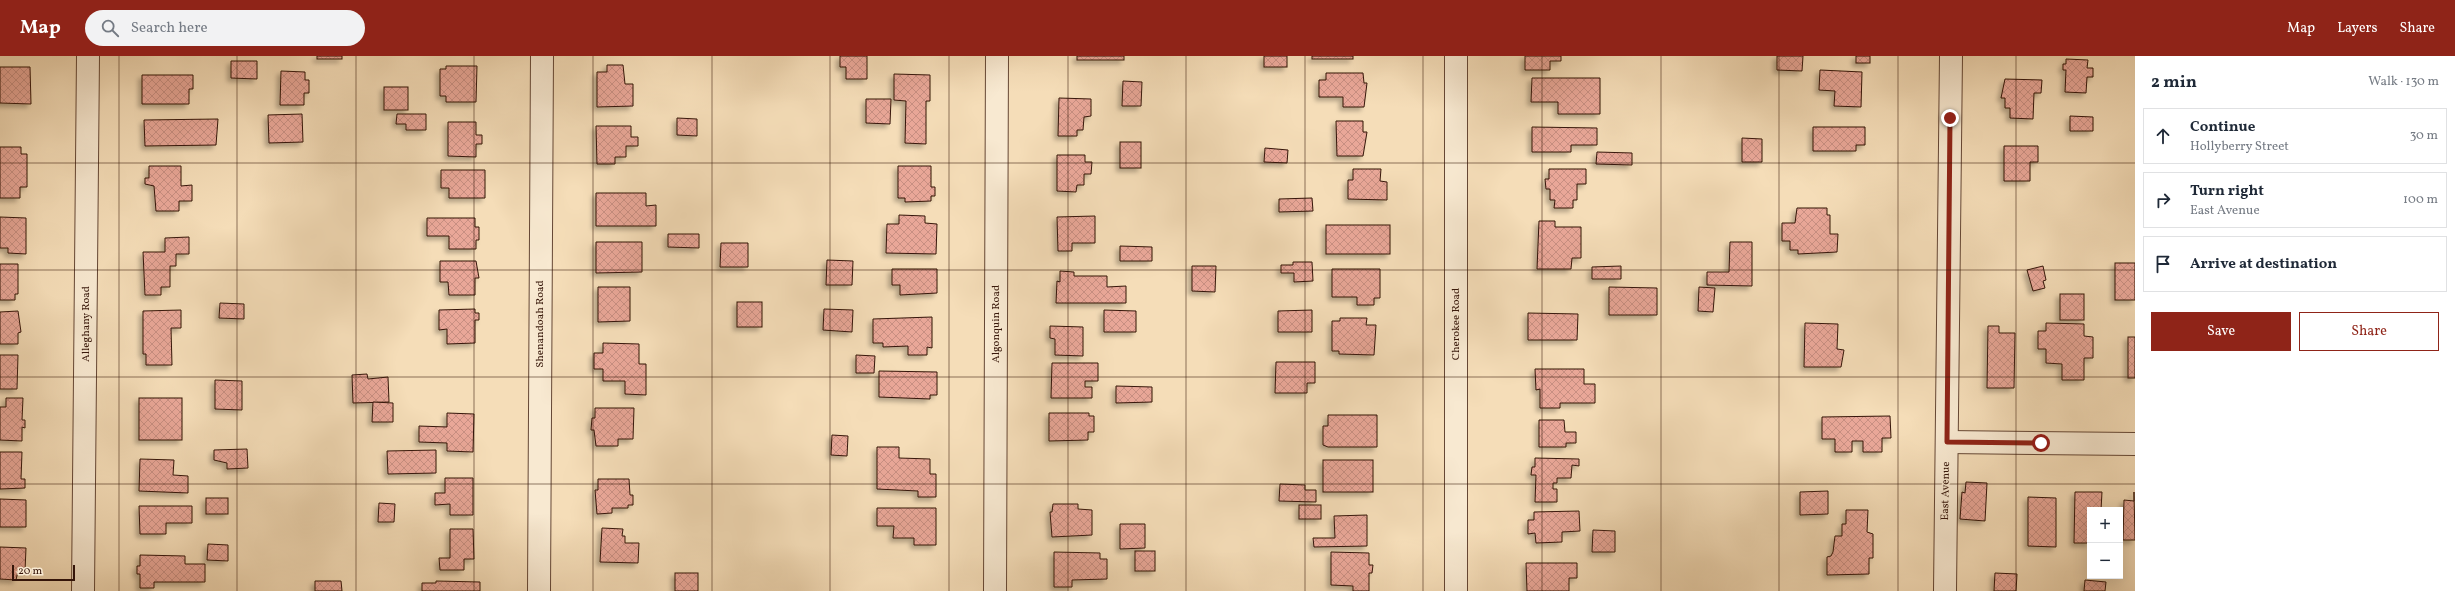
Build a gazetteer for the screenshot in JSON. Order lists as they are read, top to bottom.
{
  "streets": {
    "street": [
      "Alleghany Road",
      "Shenandoah Road",
      "Algonquin Road",
      "Cherokee Road",
      "East Avenue"
    ]
  },
  "scale_bar": "20 m",
  "page": {
    "header": "Map",
    "search": "Search here",
    "nav": ["Map", "Layers", "Share"],
    "heading": ["2 min", "Walk · 130 m"],
    "list": [
      ["Continue", "Hollyberry Street", "30 m"],
      ["Turn right", "East Avenue", "100 m"],
      "Arrive at destination"
    ],
    "buttons": ["Save", "Share"],
    "map_buttons": ["+", "−"],
    "scale": "20 m"
  }
}
